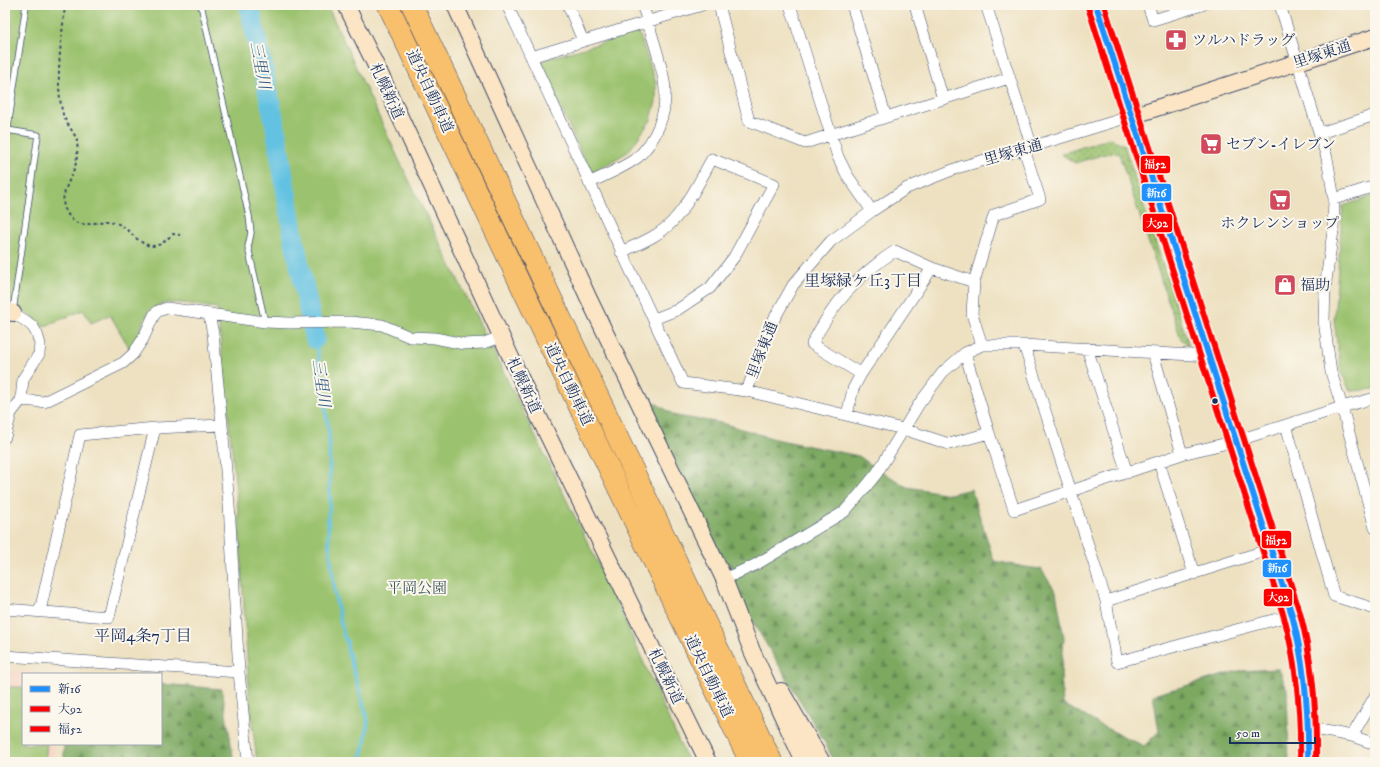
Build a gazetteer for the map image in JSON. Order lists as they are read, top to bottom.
{
  "streets": {
    "highway": ["道央自動車道"],
    "street": ["里塚東通", "札幌新道"]
  },
  "districts": ["里塚緑ケ丘3丁目", "平岡4条7丁目"],
  "water": ["三里川"],
  "parks": ["平岡公園"],
  "places": {
    "pharmacy": ["ツルハドラッグ"],
    "supermarket": ["セブン-イレブン", "ホクレンショップ"],
    "shop": ["福助"]
  },
  "lines": ["transit line 新16", "transit line 福52", "transit line 大92"],
  "legend": ["新16", "大92", "福52"],
  "scale_bar": "50 m"
}
